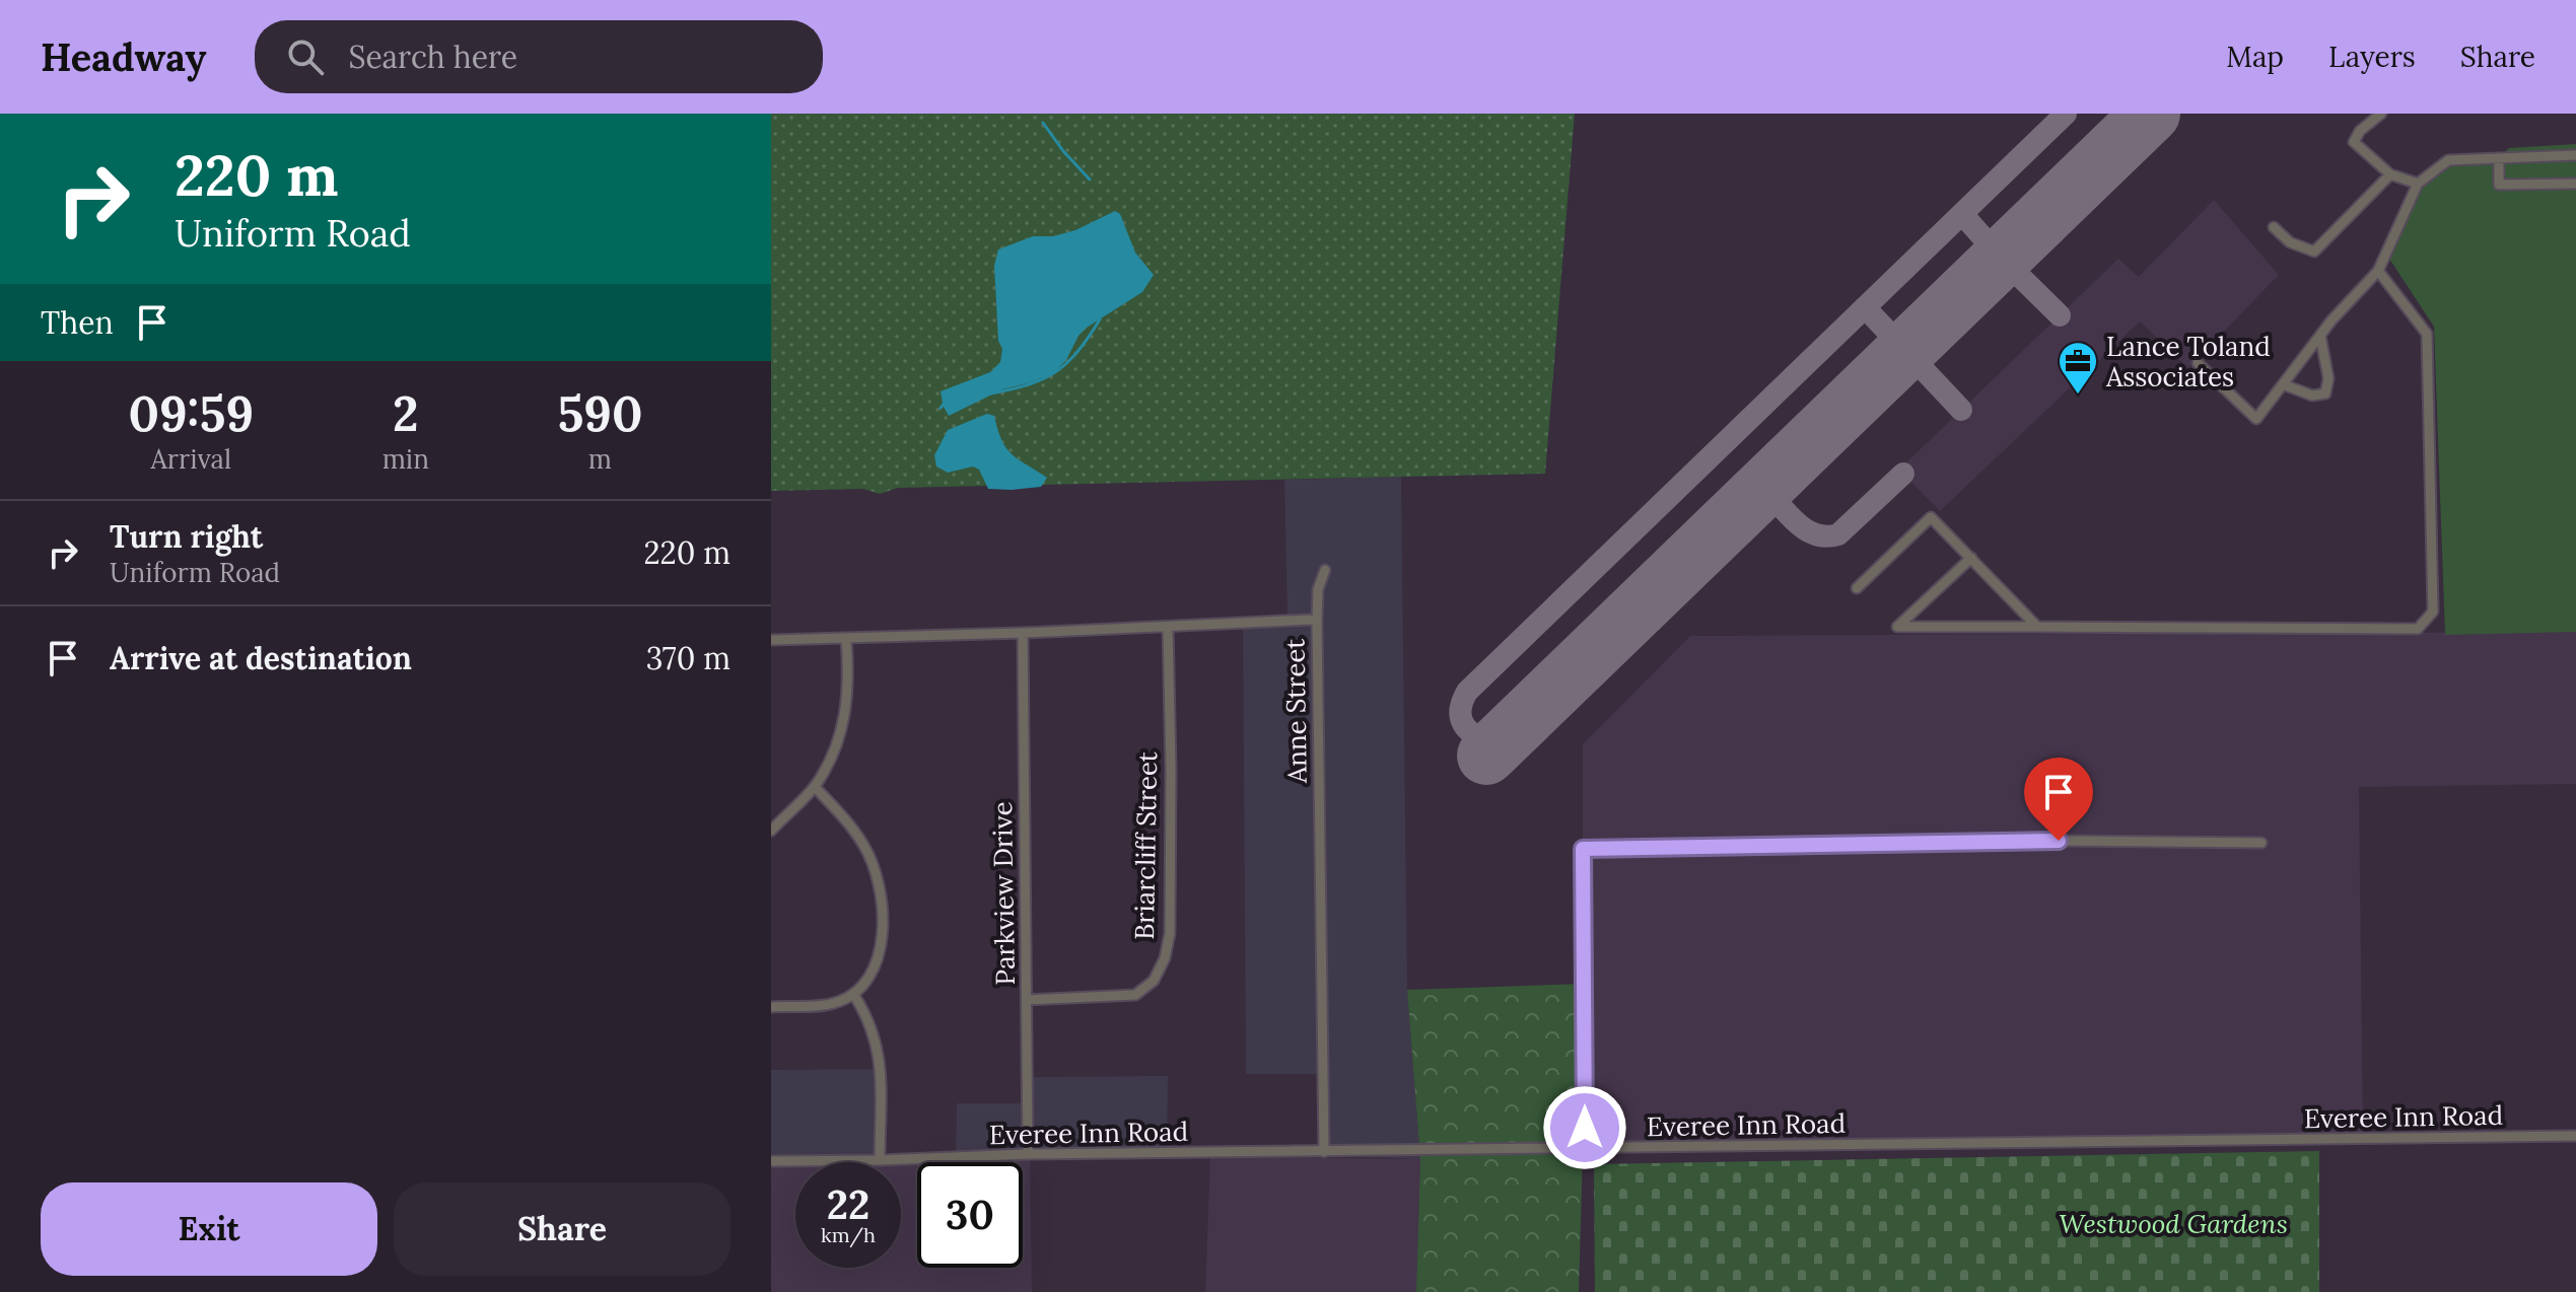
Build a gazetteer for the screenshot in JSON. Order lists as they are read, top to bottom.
{
  "streets": {
    "street": [
      "Anne Street",
      "Briarcliff Street",
      "Parkview Drive",
      "Everee Inn Road"
    ]
  },
  "crossings": [
    ["Anne Street", "Briarcliff Street"],
    ["Anne Street", "Parkview Drive"],
    ["Anne Street", "Everee Inn Road"],
    ["Briarcliff Street", "Parkview Drive"],
    ["Parkview Drive", "Everee Inn Road"]
  ],
  "parks": ["Westwood Gardens"],
  "places": {
    "office": ["Lance Toland Associates"]
  },
  "page": {
    "header": "Headway",
    "search": "Search here",
    "nav": ["Map", "Layers", "Share"],
    "turn": ["220 m", "Uniform Road"],
    "then": "Then",
    "eta": [
      "09:59",
      "Arrival",
      "2",
      "min",
      "590",
      "m"
    ],
    "list": [
      {
        "name": "Turn right",
        "note": "Uniform Road",
        "value": "220 m"
      },
      {
        "name": "Arrive at destination",
        "value": "370 m"
      }
    ],
    "speed": "22 km/h",
    "limit": "30",
    "buttons": ["Exit", "Share"]
  }
}
